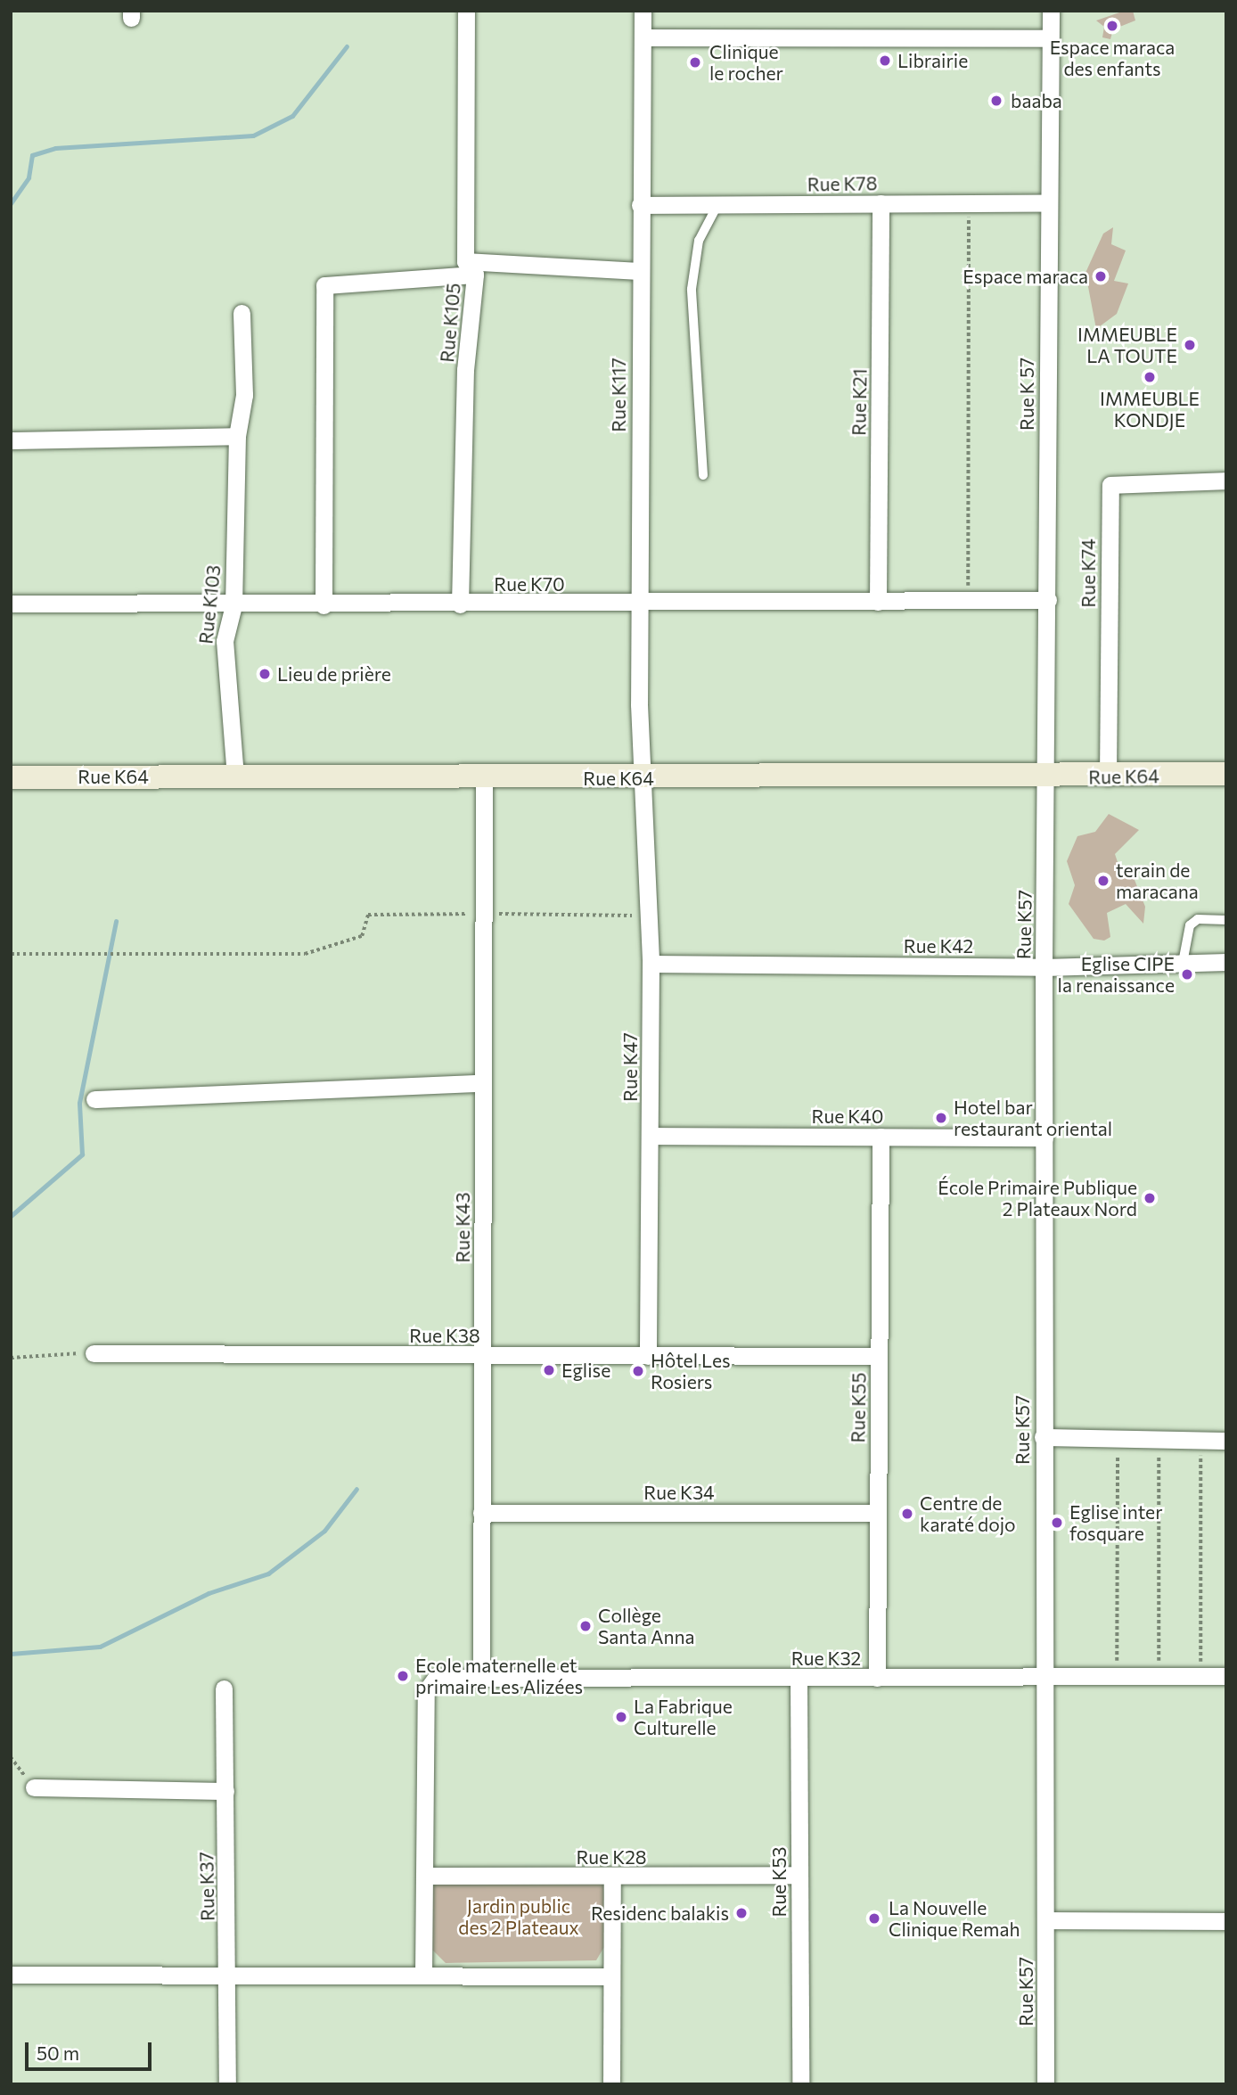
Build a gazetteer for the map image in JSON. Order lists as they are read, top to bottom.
{
  "streets": {
    "street": [
      "Rue K78",
      "Rue K105",
      "Rue K 57",
      "Rue K117",
      "Rue K21",
      "Rue K74",
      "Rue K70",
      "Rue K103",
      "Rue K64",
      "Rue K57",
      "Rue K42",
      "Rue K47",
      "Rue K40",
      "Rue K43",
      "Rue K38",
      "Rue K55",
      "Rue K34",
      "Rue K32",
      "Rue K28",
      "Rue K53",
      "Rue K37"
    ]
  },
  "crossings": [
    ["Rue K78", "Rue K 57"],
    ["Rue K78", "Rue K117"],
    ["Rue K78", "Rue K21"],
    ["Rue K105", "Rue K70"],
    ["Rue K 57", "Rue K70"],
    ["Rue K 57", "Rue K64"],
    ["Rue K 57", "Rue K57"],
    ["Rue K117", "Rue K70"],
    ["Rue K117", "Rue K64"],
    ["Rue K117", "Rue K47"],
    ["Rue K21", "Rue K70"],
    ["Rue K74", "Rue K64"],
    ["Rue K70", "Rue K103"],
    ["Rue K103", "Rue K64"],
    ["Rue K64", "Rue K57"],
    ["Rue K64", "Rue K47"],
    ["Rue K64", "Rue K43"],
    ["Rue K57", "Rue K42"],
    ["Rue K57", "Rue K40"],
    ["Rue K57", "Rue K32"],
    ["Rue K42", "Rue K47"],
    ["Rue K47", "Rue K40"],
    ["Rue K47", "Rue K38"],
    ["Rue K40", "Rue K55"],
    ["Rue K43", "Rue K38"],
    ["Rue K43", "Rue K34"],
    ["Rue K43", "Rue K32"],
    ["Rue K38", "Rue K55"],
    ["Rue K55", "Rue K34"],
    ["Rue K55", "Rue K32"],
    ["Rue K32", "Rue K28"],
    ["Rue K32", "Rue K53"],
    ["Rue K28", "Rue K53"]
  ],
  "parks": ["Jardin public des 2 Plateaux"],
  "places": [
    "Espace maraca des enfants",
    "Librairie",
    "Clinique le rocher",
    "baaba",
    "Espace maraca",
    "IMMEUBLE LA TOUTE",
    "IMMEUBLE KONDJE",
    "Lieu de prière",
    "terain de maracana",
    "Eglise CIPE la renaissance",
    "Hotel bar restaurant oriental",
    "École Primaire Publique 2 Plateaux Nord",
    "Eglise",
    "Hôtel Les Rosiers",
    "Centre de karaté dojo",
    "Eglise inter fosquare",
    "Collège Santa Anna",
    "Ecole maternelle et primaire Les Alizées",
    "La Fabrique Culturelle",
    "Residenc balakis",
    "La Nouvelle Clinique Remah"
  ],
  "scale_bar": "50 m"
}
